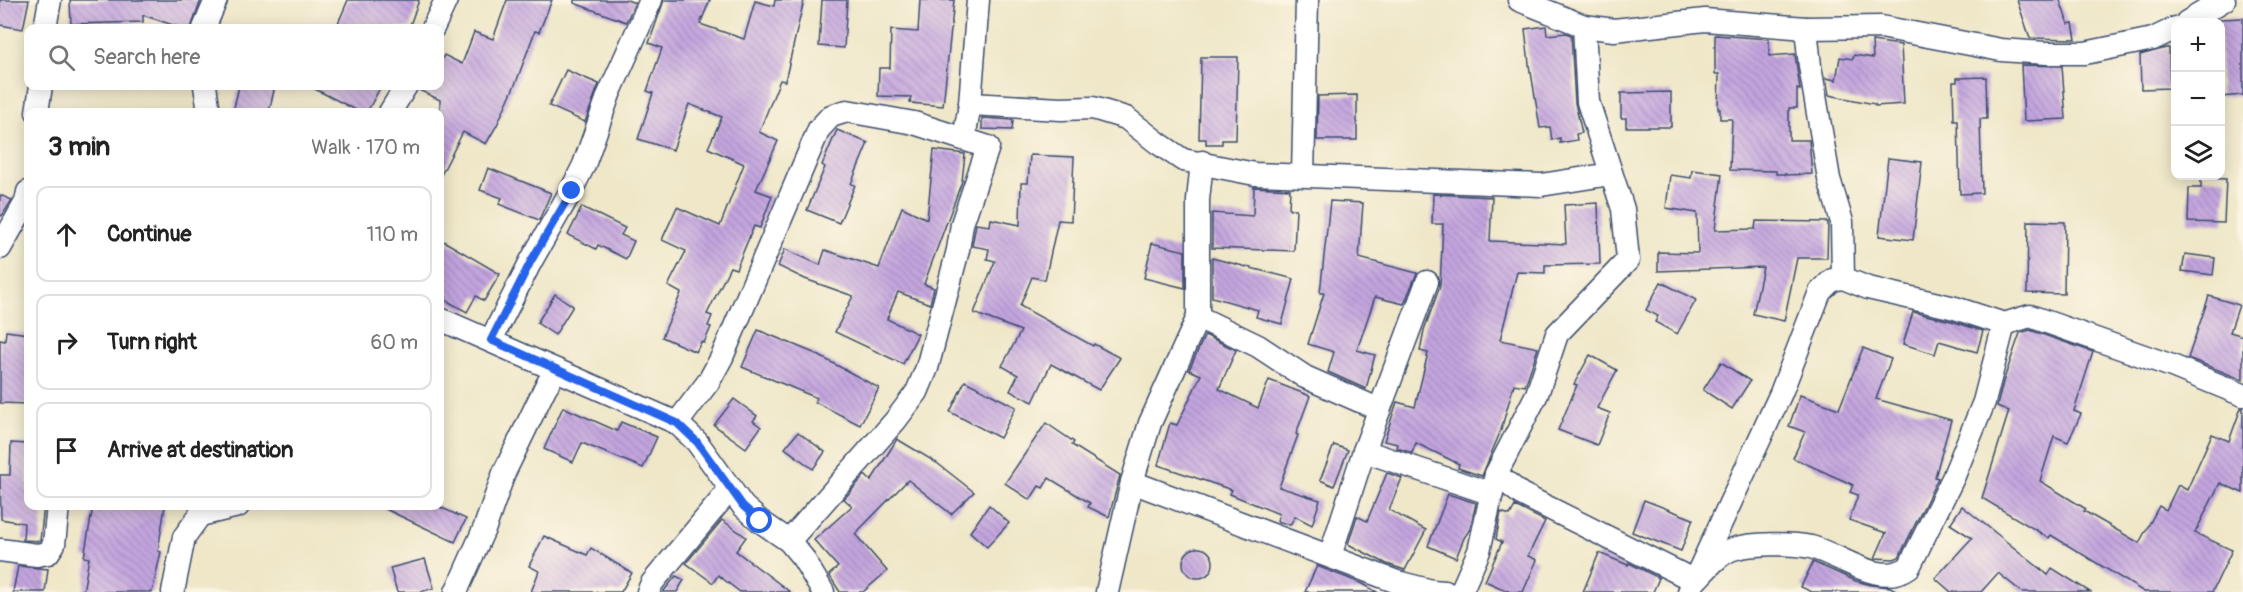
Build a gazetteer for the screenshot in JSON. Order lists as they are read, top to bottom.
{
  "page": {
    "map_buttons": ["+", "−"],
    "search": "Search here",
    "heading": ["3 min", "Walk · 170 m"],
    "list": [
      ["Continue", "110 m"],
      ["Turn right", "60 m"],
      "Arrive at destination"
    ]
  }
}
